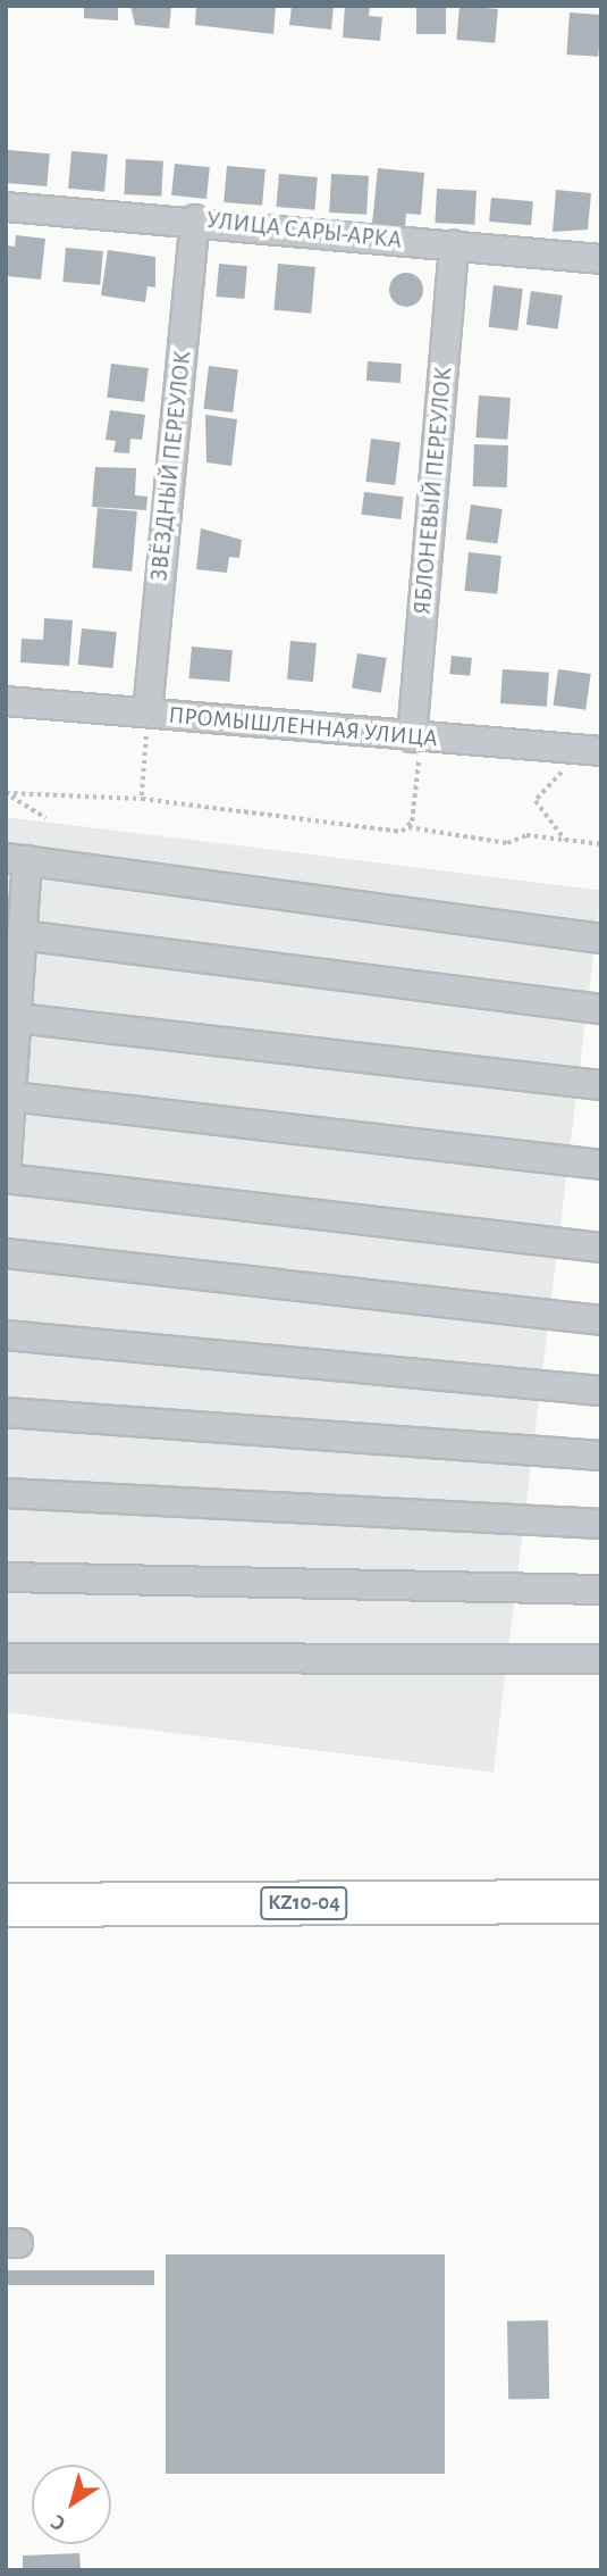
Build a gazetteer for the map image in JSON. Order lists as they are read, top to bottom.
{
  "streets": {
    "highway": ["KZ10-04"],
    "lane": [
      "УЛИЦА САРЫ-АРКА",
      "ЗВЁЗДНЫЙ ПЕРЕУЛОК",
      "ЯБЛОНЕВЫЙ ПЕРЕУЛОК",
      "ПРОМЫШЛЕННАЯ УЛИЦА"
    ]
  },
  "crossings": [
    ["УЛИЦА САРЫ-АРКА", "ЗВЁЗДНЫЙ ПЕРЕУЛОК"],
    ["УЛИЦА САРЫ-АРКА", "ЯБЛОНЕВЫЙ ПЕРЕУЛОК"],
    ["ЗВЁЗДНЫЙ ПЕРЕУЛОК", "ПРОМЫШЛЕННАЯ УЛИЦА"],
    ["ЯБЛОНЕВЫЙ ПЕРЕУЛОК", "ПРОМЫШЛЕННАЯ УЛИЦА"]
  ],
  "north": "bottom left"
}
